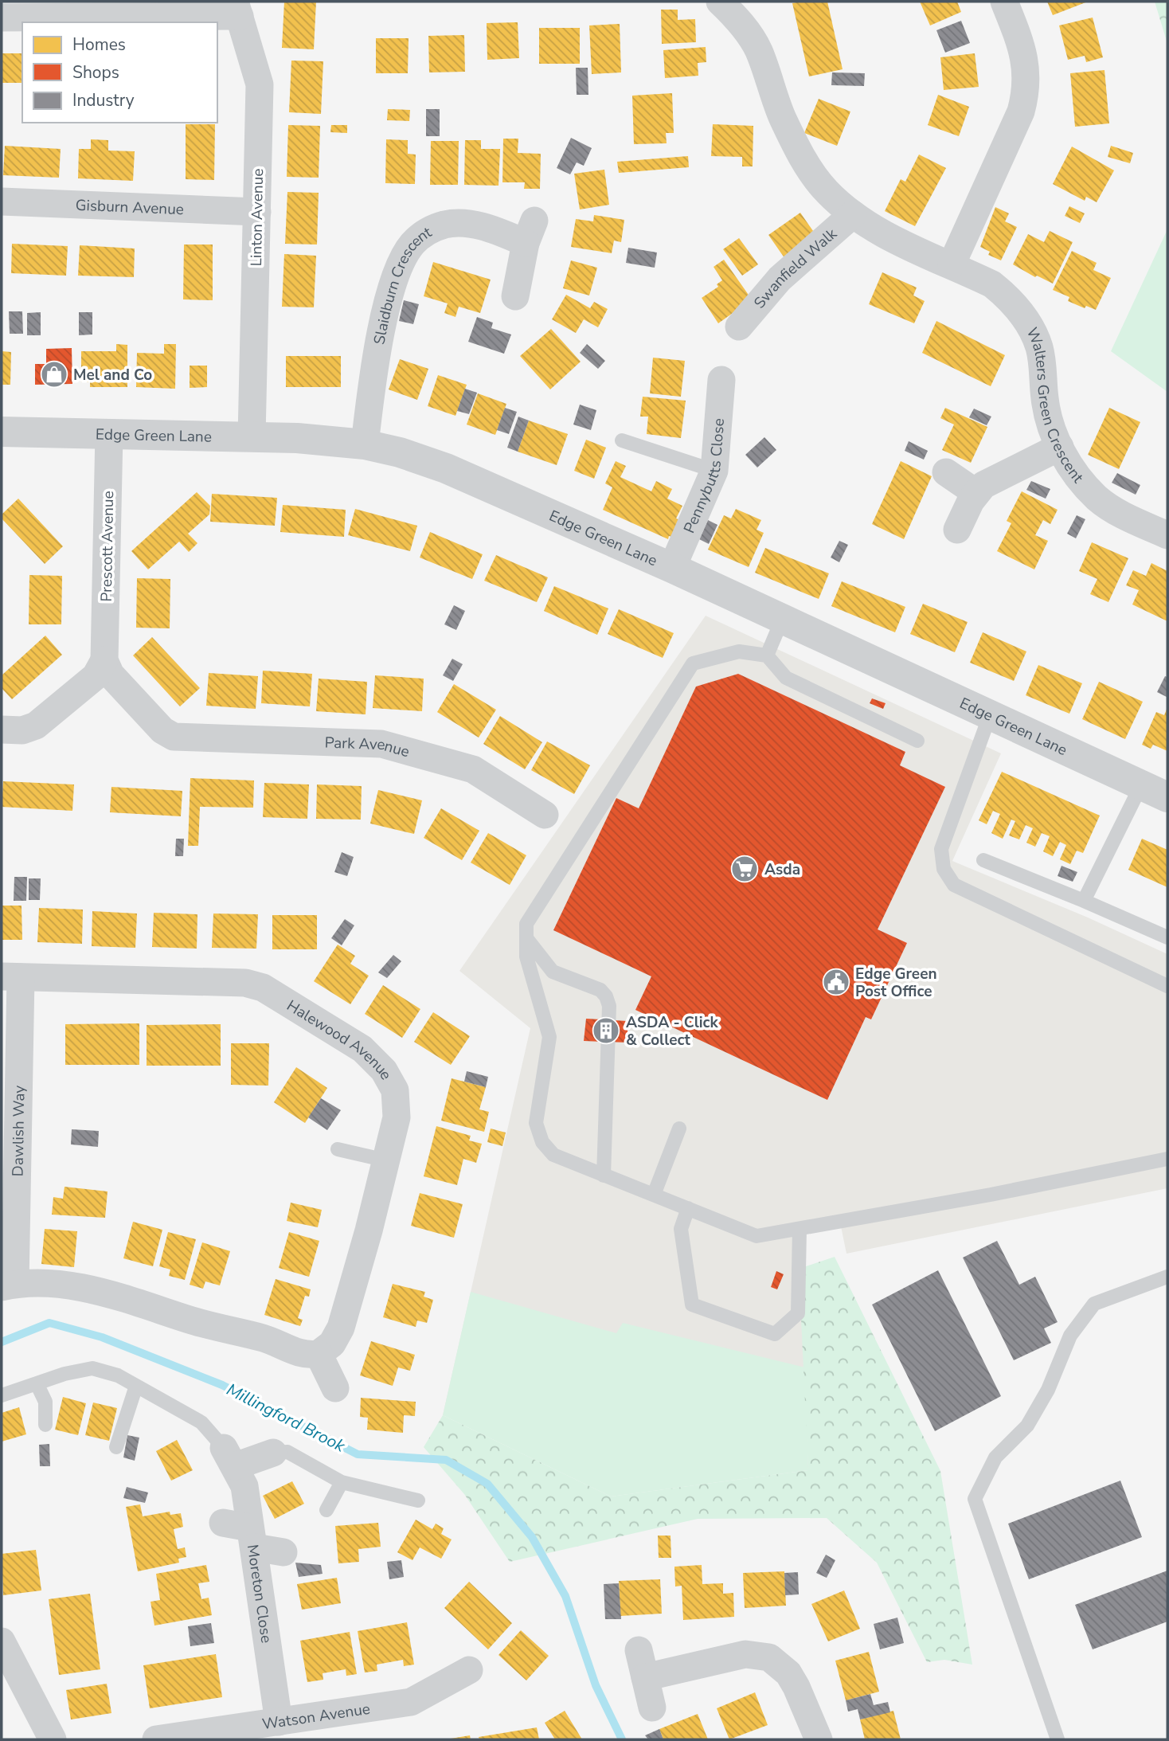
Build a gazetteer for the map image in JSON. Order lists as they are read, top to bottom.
{
  "streets": {
    "street": [
      "Gisburn Avenue",
      "Linton Avenue",
      "Swanfield Walk",
      "Slaidburn Crescent",
      "Walters Green Crescent",
      "Edge Green Lane",
      "Pennybutts Close",
      "Prescott Avenue",
      "Park Avenue",
      "Halewood Avenue",
      "Dawlish Way",
      "Moreton Close",
      "Watson Avenue"
    ]
  },
  "crossings": [
    ["Gisburn Avenue", "Linton Avenue"],
    ["Linton Avenue", "Edge Green Lane"],
    ["Swanfield Walk", "Walters Green Crescent"],
    ["Slaidburn Crescent", "Edge Green Lane"],
    ["Edge Green Lane", "Pennybutts Close"],
    ["Edge Green Lane", "Prescott Avenue"],
    ["Prescott Avenue", "Park Avenue"],
    ["Halewood Avenue", "Dawlish Way"],
    ["Moreton Close", "Watson Avenue"]
  ],
  "water": ["Millingford Brook"],
  "places": {
    "shop": ["Mel and Co"],
    "supermarket": ["Asda"],
    "public building": ["Edge Green Post Office"],
    "building": ["ASDA - Click & Collect"]
  },
  "legend": ["Homes", "Shops", "Industry"]
}
